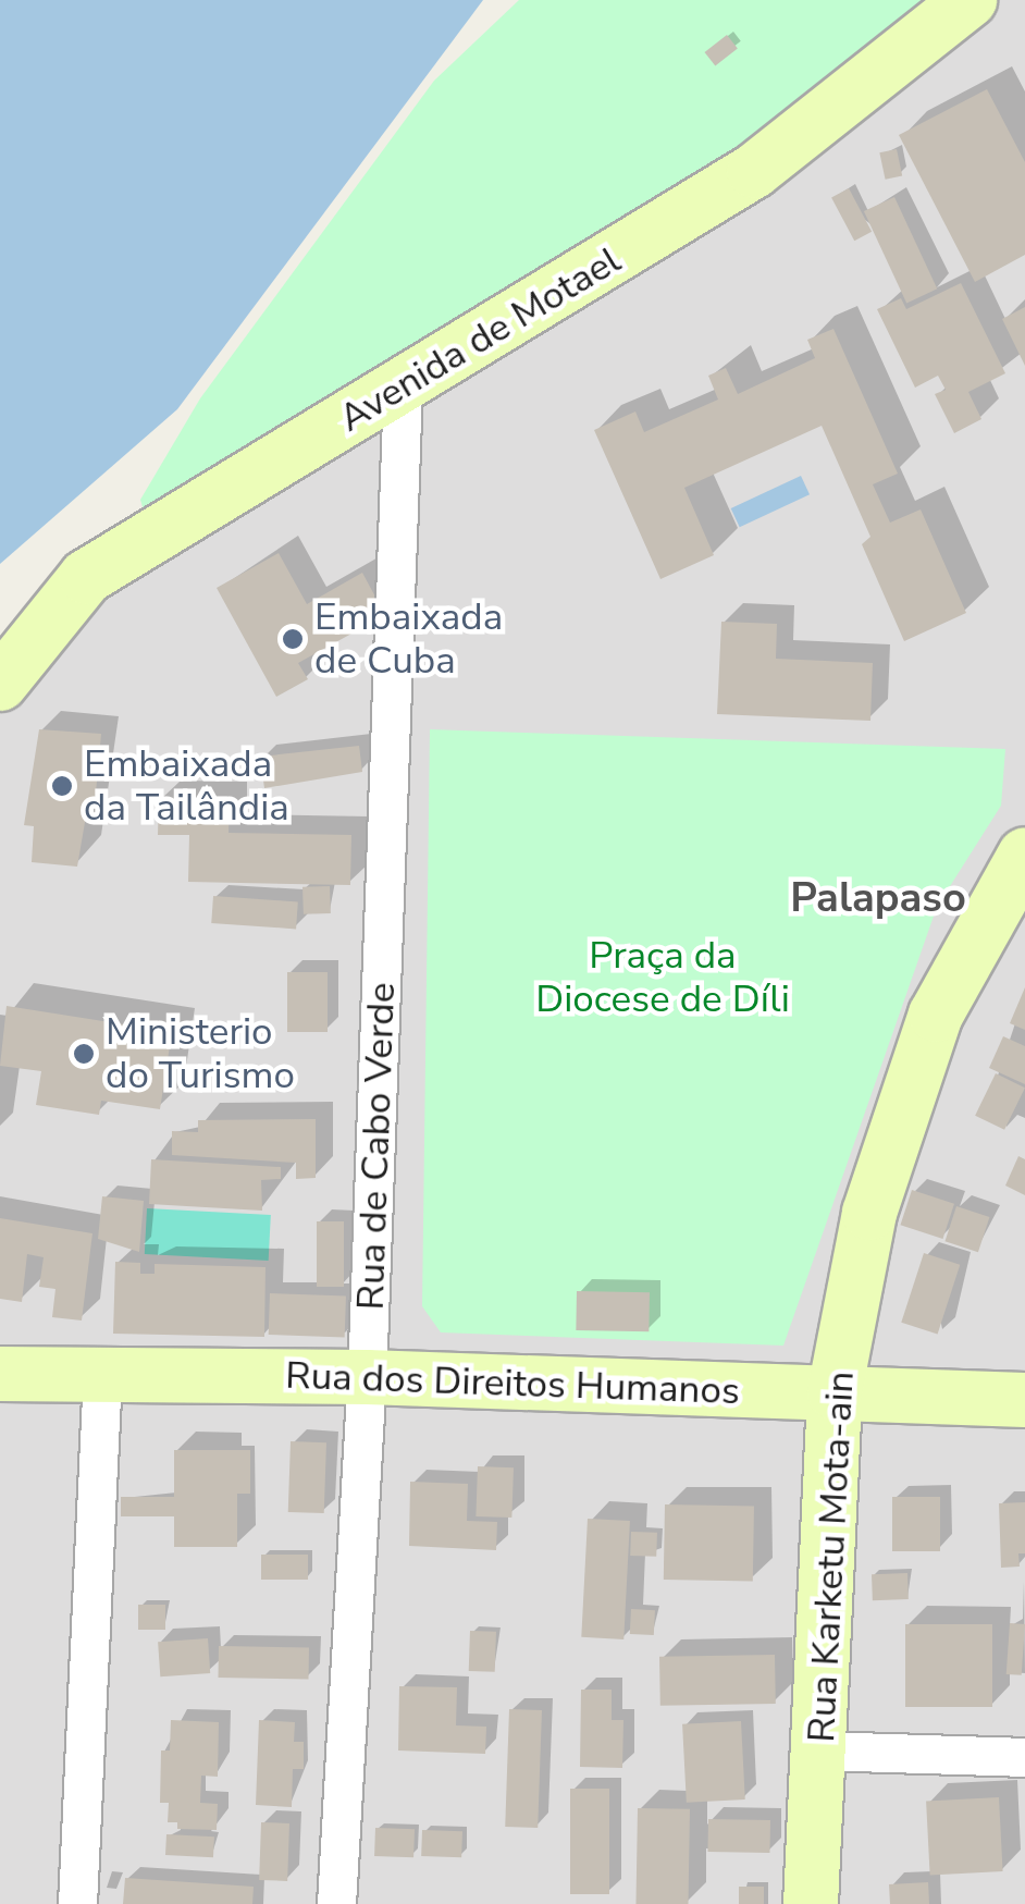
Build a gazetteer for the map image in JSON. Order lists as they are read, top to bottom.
{
  "streets": {
    "street": [
      "Avenida de Motael",
      "Rua de Cabo Verde",
      "Rua dos Direitos Humanos",
      "Rua Karketu Mota-ain"
    ]
  },
  "crossings": [
    ["Avenida de Motael", "Rua de Cabo Verde"],
    ["Rua de Cabo Verde", "Rua dos Direitos Humanos"],
    ["Rua dos Direitos Humanos", "Rua Karketu Mota-ain"]
  ],
  "districts": ["Palapaso"],
  "parks": ["Praça da Diocese de Díli"],
  "places": ["Embaixada de Cuba", "Embaixada da Tailândia", "Ministerio do Turismo"]
}
